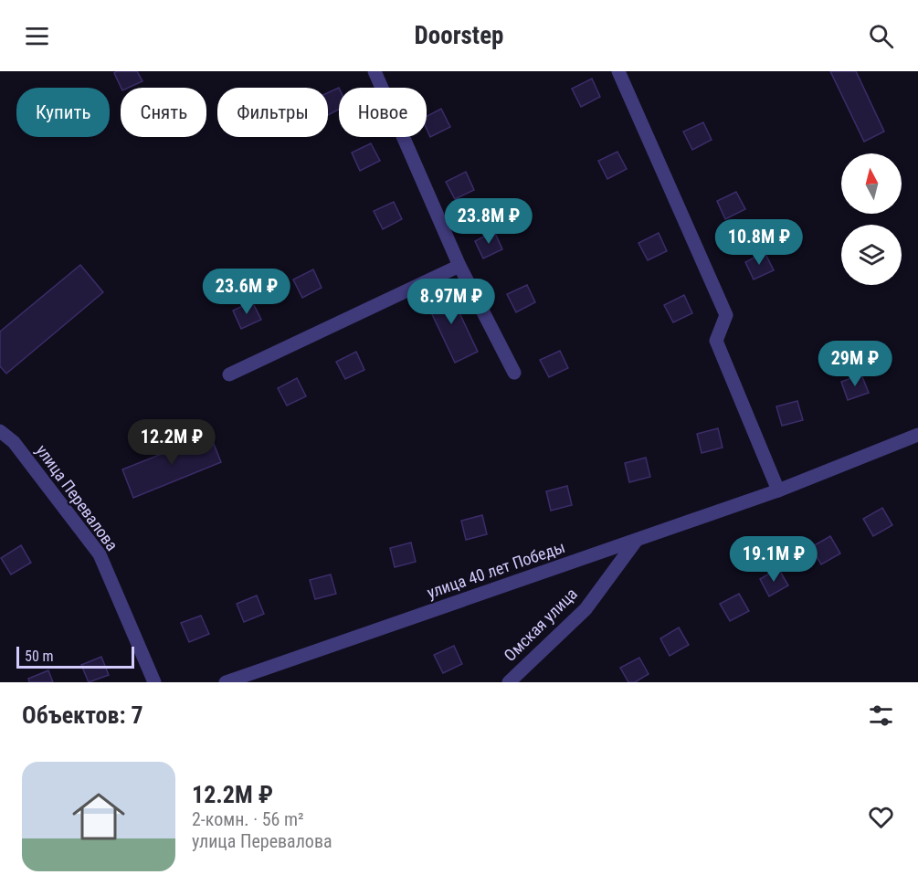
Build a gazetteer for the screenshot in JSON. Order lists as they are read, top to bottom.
{
  "streets": {
    "street": ["улица Перевалова", "улица 40 лет Победы", "Омская улица"]
  },
  "crossings": [
    ["улица 40 лет Победы", "Омская улица"]
  ],
  "scale_bar": "50 m",
  "north": "top",
  "page": {
    "header": "Doorstep",
    "chip": [
      "Купить",
      "Снять",
      "Фильтры",
      "Новое"
    ],
    "price": [
      "23.8M ₽",
      "10.8M ₽",
      "23.6M ₽",
      "8.97M ₽",
      "29M ₽",
      "12.2M ₽",
      "19.1M ₽"
    ],
    "scale": "50 m",
    "heading": "Объектов: 7",
    "list": [
      {
        "name": "12.2M ₽",
        "note": "2-комн. · 56 m² · улица Перевалова"
      }
    ]
  }
}
